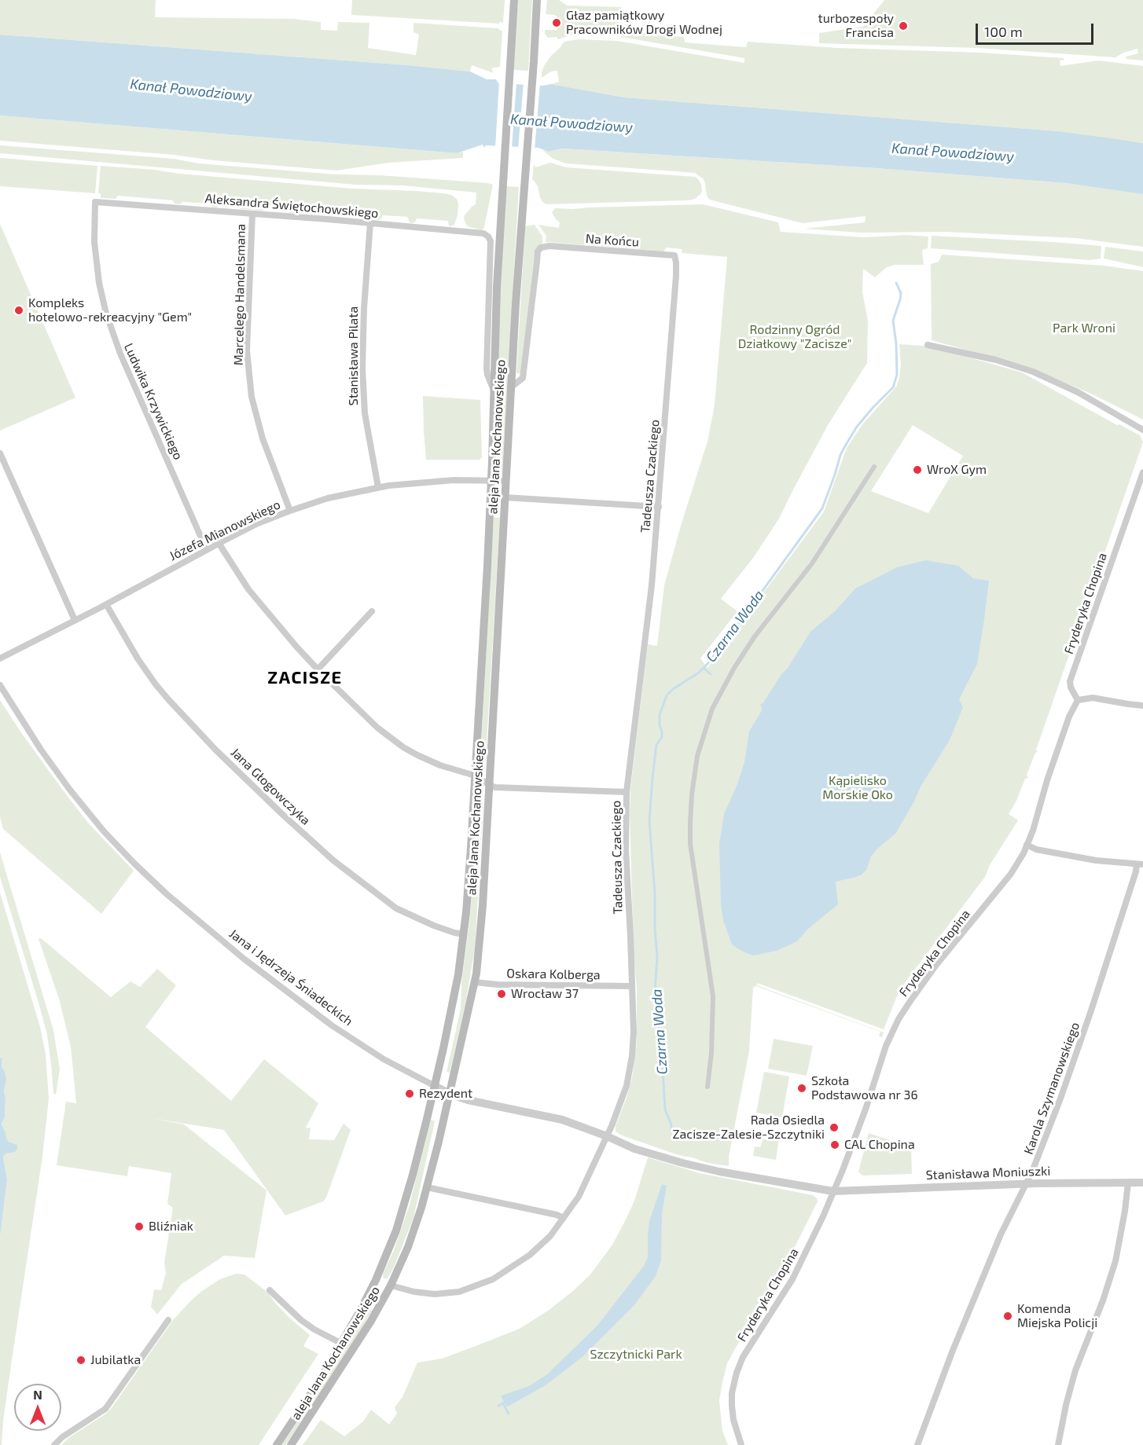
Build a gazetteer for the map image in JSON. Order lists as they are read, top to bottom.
{
  "streets": {
    "main road": ["aleja Jana Kochanowskiego"],
    "street": [
      "Aleksandra Świętochowskiego",
      "Na Końcu",
      "Marcelego Handelsmana",
      "Stanisława Pilata",
      "Ludwika Krzywickiego",
      "Tadeusza Czackiego",
      "Józefa Mianowskiego",
      "Fryderyka Chopina",
      "Jana Głogowczyka",
      "Oskara Kolberga",
      "Jana i Jędrzeja Śniadeckich",
      "Karola Szymanowskiego",
      "Stanisława Moniuszki"
    ]
  },
  "crossings": [
    ["Aleksandra Świętochowskiego", "Marcelego Handelsmana"],
    ["Aleksandra Świętochowskiego", "Stanisława Pilata"],
    ["Aleksandra Świętochowskiego", "Ludwika Krzywickiego"],
    ["Aleksandra Świętochowskiego", "aleja Jana Kochanowskiego"],
    ["Na Końcu", "aleja Jana Kochanowskiego"],
    ["Na Końcu", "Tadeusza Czackiego"],
    ["Marcelego Handelsmana", "Józefa Mianowskiego"],
    ["Stanisława Pilata", "Józefa Mianowskiego"],
    ["Ludwika Krzywickiego", "Józefa Mianowskiego"],
    ["aleja Jana Kochanowskiego", "Tadeusza Czackiego"],
    ["aleja Jana Kochanowskiego", "Józefa Mianowskiego"],
    ["aleja Jana Kochanowskiego", "Jana Głogowczyka"],
    ["aleja Jana Kochanowskiego", "Oskara Kolberga"],
    ["aleja Jana Kochanowskiego", "Jana i Jędrzeja Śniadeckich"],
    ["Tadeusza Czackiego", "Oskara Kolberga"],
    ["Tadeusza Czackiego", "Jana i Jędrzeja Śniadeckich"],
    ["Józefa Mianowskiego", "Jana Głogowczyka"],
    ["Fryderyka Chopina", "Jana i Jędrzeja Śniadeckich"],
    ["Fryderyka Chopina", "Stanisława Moniuszki"],
    ["Jana i Jędrzeja Śniadeckich", "Stanisława Moniuszki"],
    ["Karola Szymanowskiego", "Stanisława Moniuszki"]
  ],
  "districts": ["ZACISZE"],
  "water": ["Kanał Powodziowy", "Czarna Woda"],
  "parks": [
    "Park Wroni",
    "Rodzinny Ogród Działkowy \"Zacisze\"",
    "Kąpielisko Morskie Oko",
    "Szczytnicki Park"
  ],
  "places": [
    "Głaz pamiątkowy Pracowników Drogi Wodnej",
    "turbozespoły Francisa",
    "Kompleks hotelowo-rekreacyjny \"Gem\"",
    "WroX Gym",
    "Wrocław 37",
    "Szkoła Podstawowa nr 36",
    "Rezydent",
    "Rada Osiedla Zacisze-Zalesie-Szczytniki",
    "CAL Chopina",
    "Bliźniak",
    "Komenda Miejska Policji",
    "Jubilatka"
  ],
  "scale_bar": "100 m",
  "north": "top"
}
